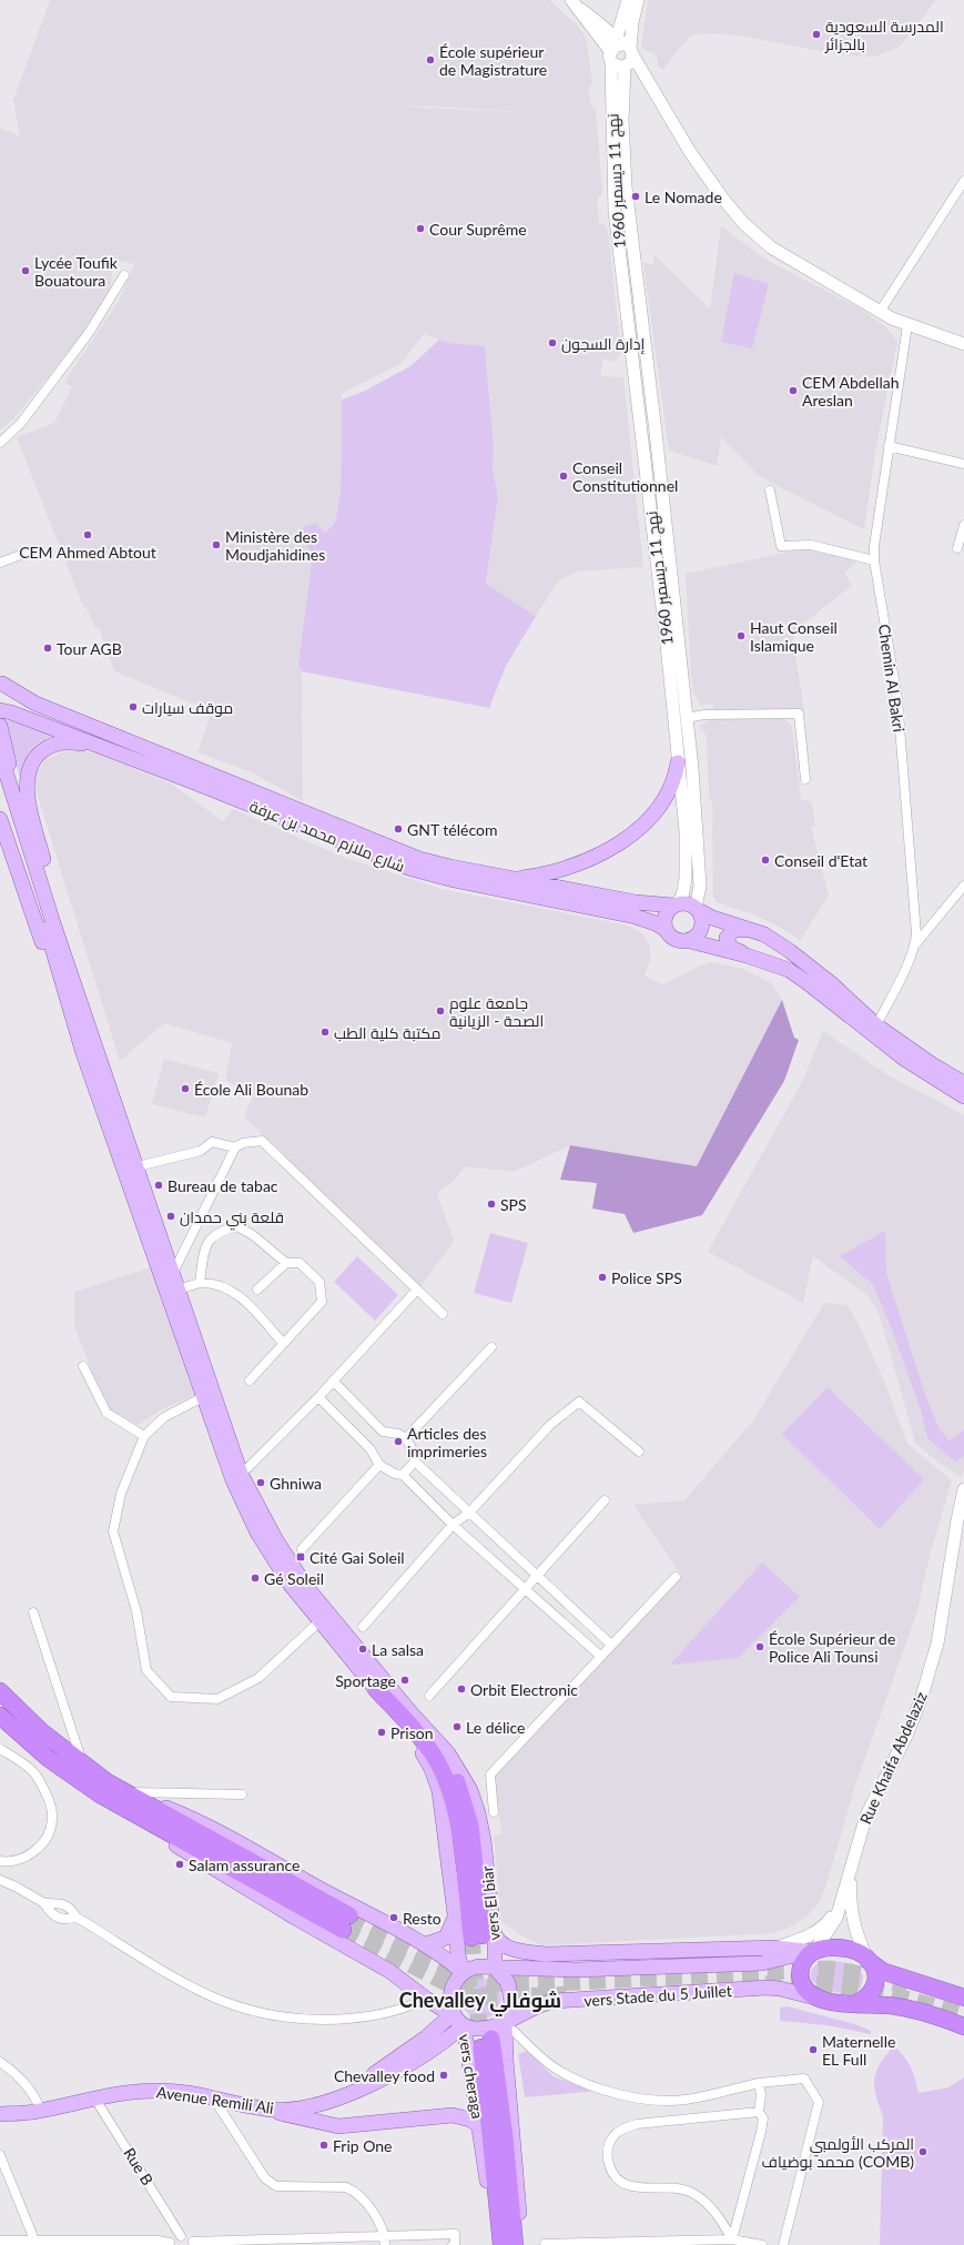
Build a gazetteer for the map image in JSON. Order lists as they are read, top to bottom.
{
  "streets": {
    "main road": [
      "نهج 11 ديسمبر 1960",
      "شارع ملازم محمد بن عرفة",
      "Rue Khaifa Abdelaziz",
      "vers El biar",
      "vers Stade du 5 Juillet",
      "vers cheraga",
      "Avenue Remili Ali"
    ],
    "street": ["Chemin Al Bakri", "Rue B"]
  },
  "crossings": [
    ["نهج 11 ديسمبر 1960", "شارع ملازم محمد بن عرفة"],
    ["vers El biar", "vers Stade du 5 Juillet"],
    ["vers El biar", "vers cheraga"],
    ["vers El biar", "Avenue Remili Ali"],
    ["vers Stade du 5 Juillet", "vers cheraga"],
    ["vers Stade du 5 Juillet", "Avenue Remili Ali"],
    ["vers cheraga", "Avenue Remili Ali"],
    ["Avenue Remili Ali", "Rue B"]
  ],
  "districts": ["Chevalley شوفالي"],
  "places": {
    "other": [
      "المدرسة السعودية بالجزائر",
      "École supérieur de Magistrature",
      "Le Nomade",
      "Cour Suprême",
      "Lycée Toufik Bouatoura",
      "إدارة السجون",
      "CEM Abdellah Areslan",
      "Conseil Constitutionnel",
      "CEM Ahmed Abtout",
      "Ministère des Moudjahidines",
      "Haut Conseil Islamique",
      "Tour AGB",
      "موقف سيارات",
      "GNT télécom",
      "Conseil d'Etat",
      "جامعة علوم الصحة - الزيانية",
      "مكتبة كلية الطب",
      "École Ali Bounab",
      "Bureau de tabac",
      "SPS",
      "قلعة بني حمدان",
      "Police SPS",
      "Articles des imprimeries",
      "Ghniwa",
      "Gé Soleil",
      "École Supérieur de Police Ali Tounsi",
      "La salsa",
      "Sportage",
      "Orbit Electronic",
      "Le délice",
      "Prison",
      "Salam assurance",
      "Resto",
      "Maternelle EL Full",
      "Chevalley food",
      "Frip One",
      "المركب الأولمبي محمد بوضياف (COMB)"
    ],
    "transit": ["Cité Gai Soleil"]
  }
}
